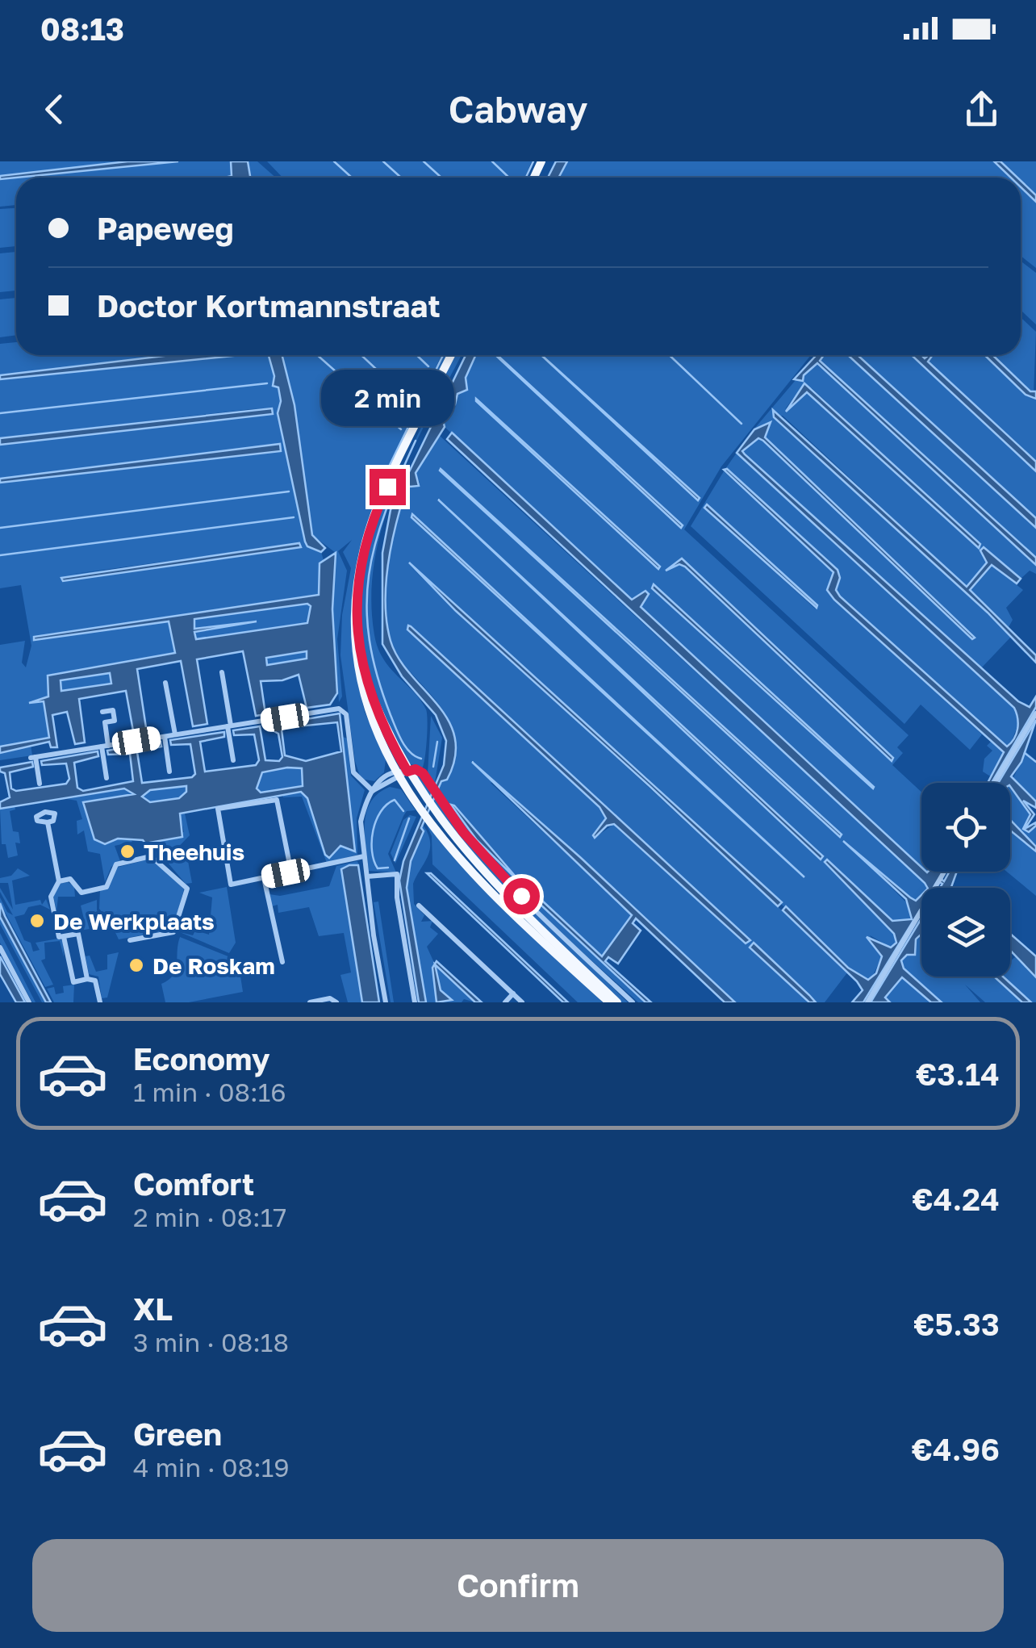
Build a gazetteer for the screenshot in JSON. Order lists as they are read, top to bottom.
{
  "places": ["Theehuis", "De Werkplaats", "De Roskam"],
  "page": {
    "status": "08:13",
    "header": "Cabway",
    "banner": ["Papeweg", "Doctor Kortmannstraat"],
    "bubble": "2 min",
    "list": [
      {
        "name": "Economy",
        "note": "1 min · 08:16",
        "value": "€3.14"
      },
      {
        "name": "Comfort",
        "note": "2 min · 08:17",
        "value": "€4.24"
      },
      {
        "name": "XL",
        "note": "3 min · 08:18",
        "value": "€5.33"
      },
      {
        "name": "Green",
        "note": "4 min · 08:19",
        "value": "€4.96"
      }
    ],
    "buttons": "Confirm"
  }
}
